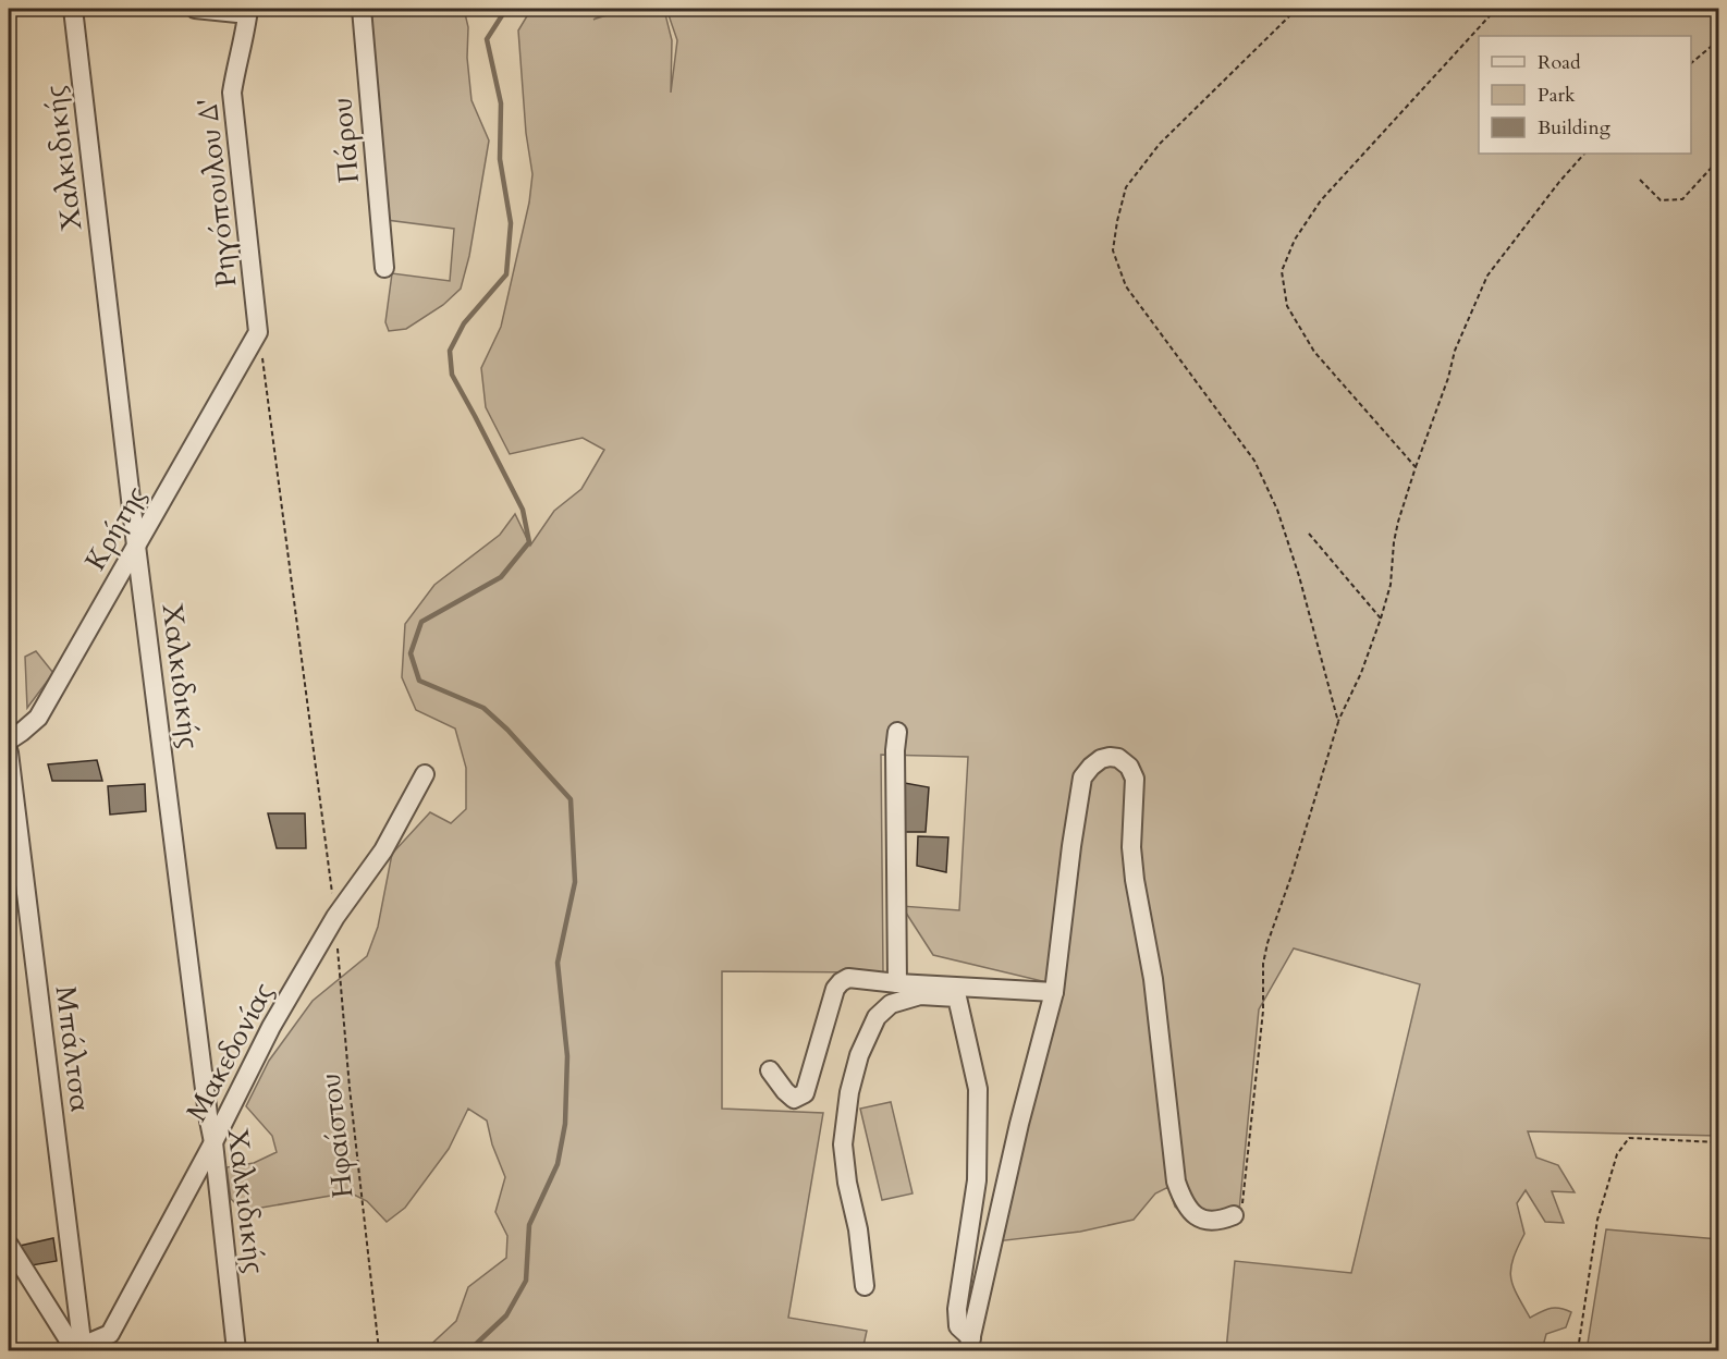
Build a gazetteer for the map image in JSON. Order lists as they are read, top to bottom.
{
  "streets": {
    "street": [
      "Πάρου",
      "Χαλκιδικής",
      "Ρηγόπουλου Δ'",
      "Κρήτης",
      "Μπάλτσα",
      "Μακεδονίας"
    ],
    "path": ["Ηφαίστου"]
  },
  "crossings": [
    ["Χαλκιδικής", "Κρήτης"],
    ["Χαλκιδικής", "Μακεδονίας"],
    ["Ρηγόπουλου Δ'", "Κρήτης"],
    ["Ρηγόπουλου Δ'", "Ηφαίστου"],
    ["Κρήτης", "Ηφαίστου"],
    ["Μπάλτσα", "Μακεδονίας"],
    ["Μακεδονίας", "Ηφαίστου"]
  ],
  "legend": ["Road", "Park", "Building"]
}
